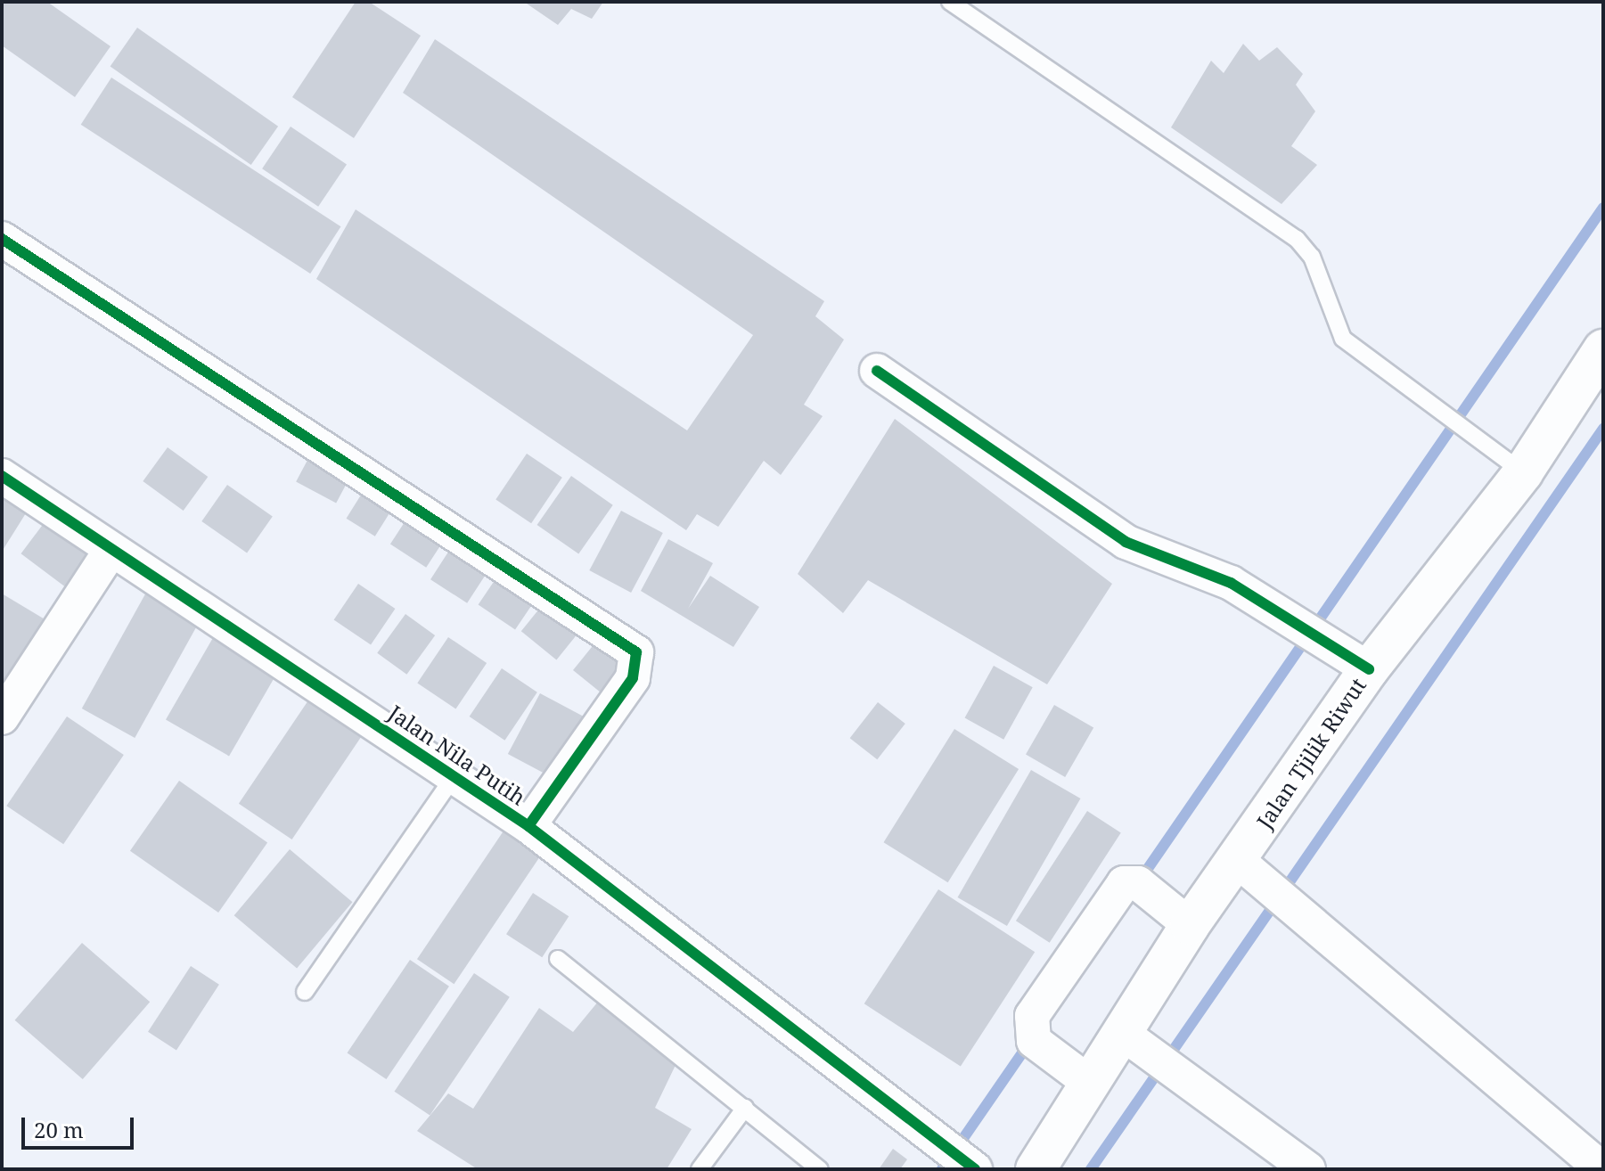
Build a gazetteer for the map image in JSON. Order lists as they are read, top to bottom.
{
  "streets": {
    "highway": ["Jalan Tjilik Riwut"],
    "street": ["Jalan Nila Putih"]
  },
  "scale_bar": "20 m"
}
